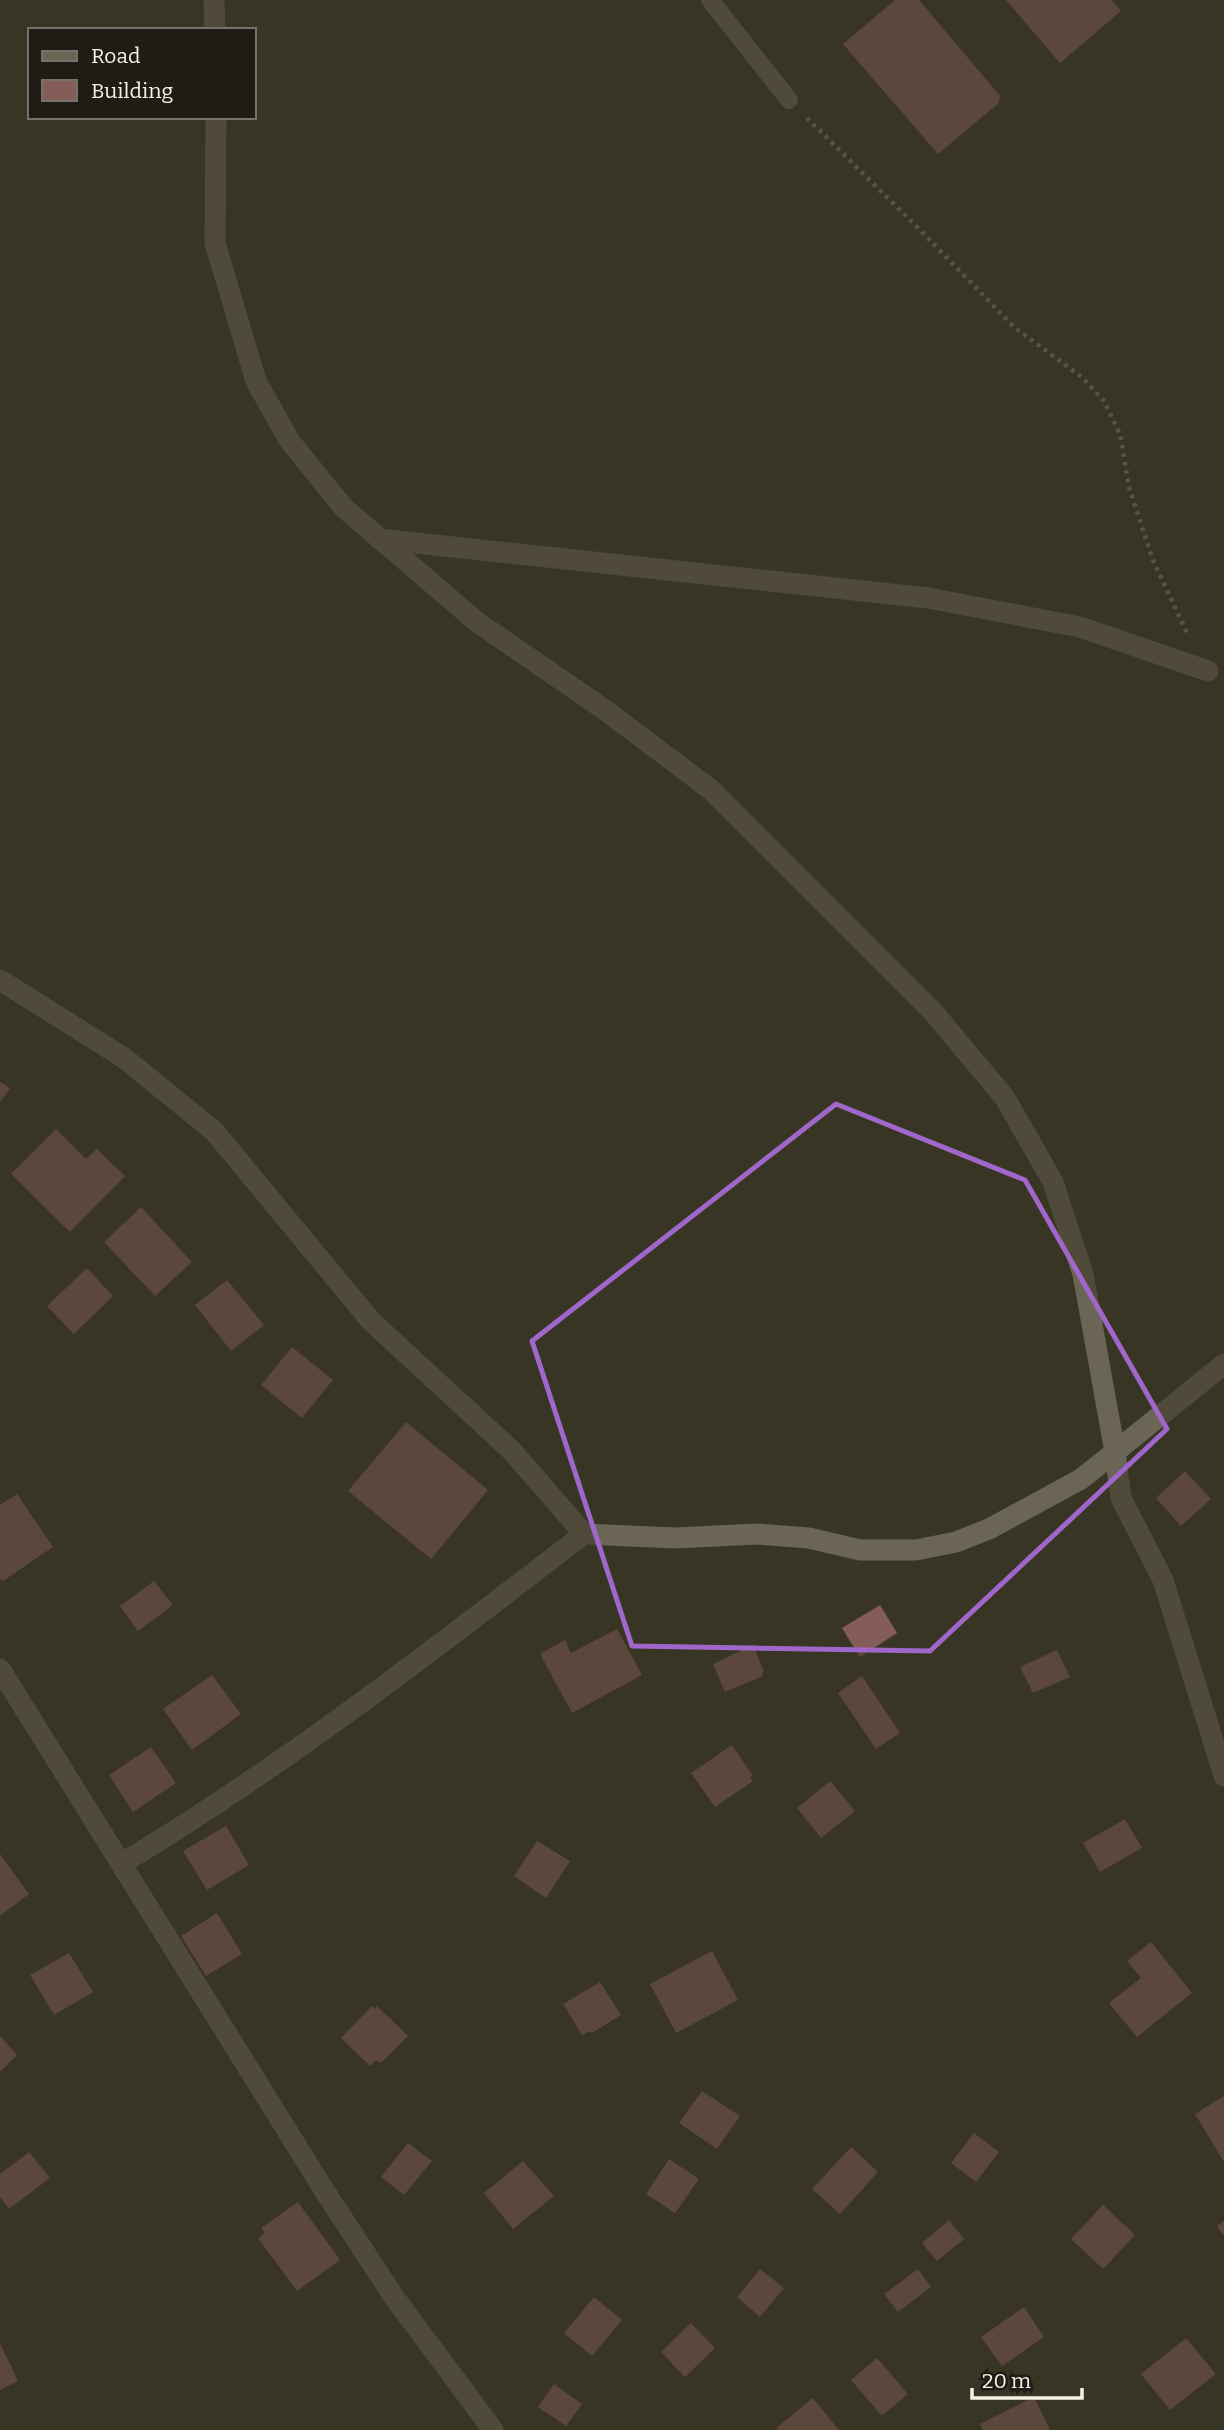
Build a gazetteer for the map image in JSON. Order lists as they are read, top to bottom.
{
  "legend": ["Road", "Building"],
  "scale_bar": "20 m"
}
